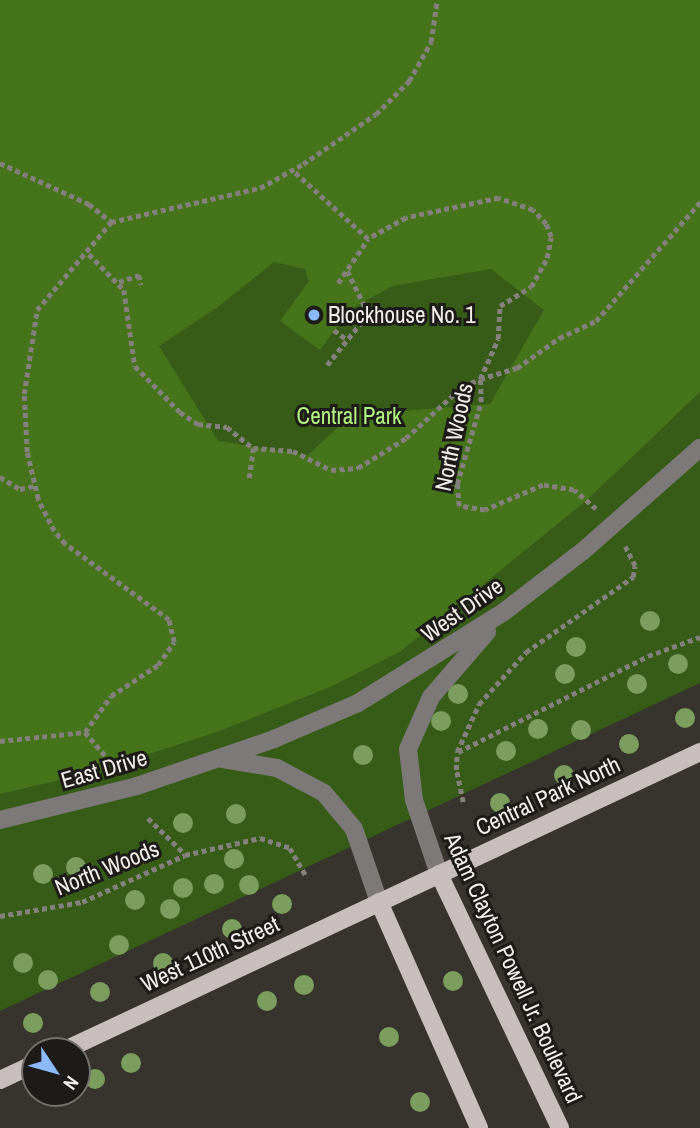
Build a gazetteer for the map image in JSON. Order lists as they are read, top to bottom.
{
  "streets": {
    "main road": ["Central Park North", "West 110th Street", "Adam Clayton Powell Jr. Boulevard"],
    "street": ["West Drive", "East Drive"],
    "path": ["North Woods"]
  },
  "crossings": [
    ["West Drive", "East Drive"],
    ["West Drive", "Adam Clayton Powell Jr. Boulevard"],
    ["Central Park North", "West 110th Street"],
    ["Central Park North", "Adam Clayton Powell Jr. Boulevard"]
  ],
  "parks": ["Central Park"],
  "places": ["Blockhouse No. 1"],
  "north": "bottom right"
}
